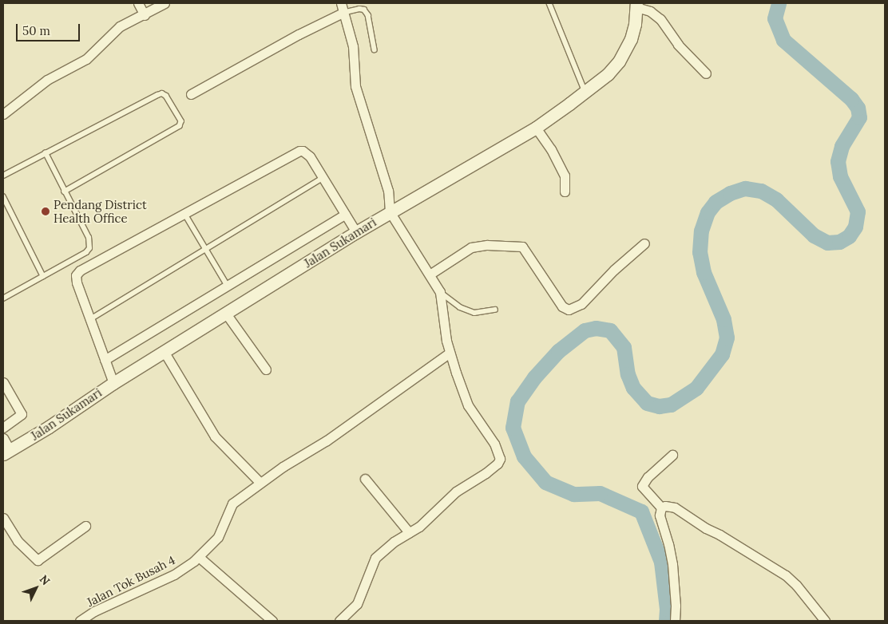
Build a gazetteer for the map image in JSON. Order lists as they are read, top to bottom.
{
  "streets": {
    "street": ["Jalan Sukamari", "Jalan Tok Busah 4"]
  },
  "places": ["Pendang District Health Office"],
  "scale_bar": "50 m",
  "north": "top right"
}
